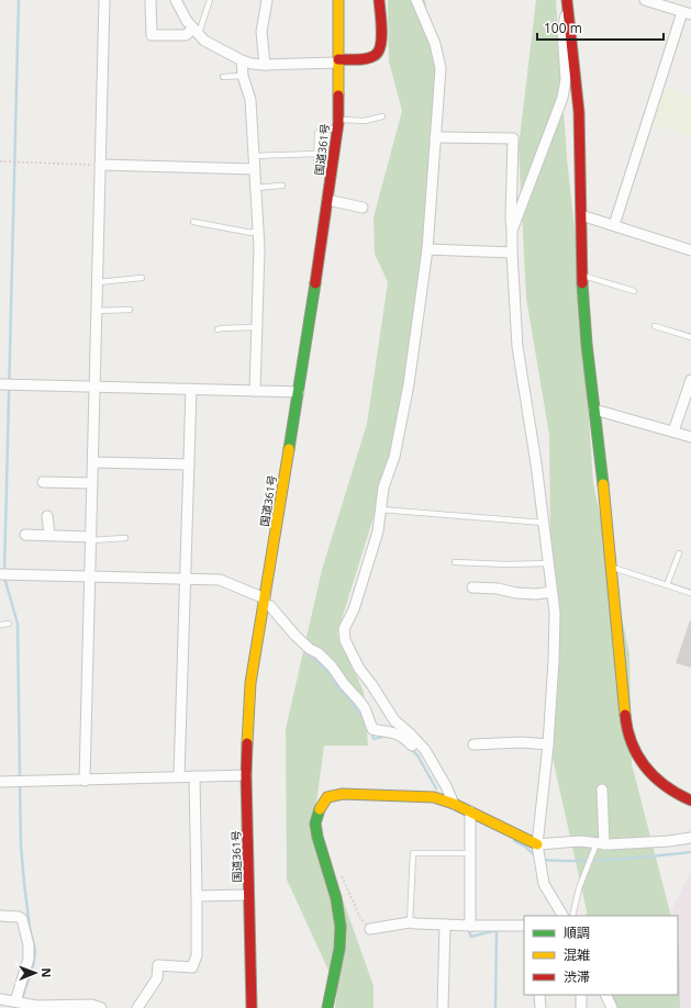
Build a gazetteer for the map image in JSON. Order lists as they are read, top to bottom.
{
  "streets": {
    "main road": ["国道361号"]
  },
  "legend": ["順調", "混雑", "渋滞"],
  "scale_bar": "100 m",
  "north": "right"
}
